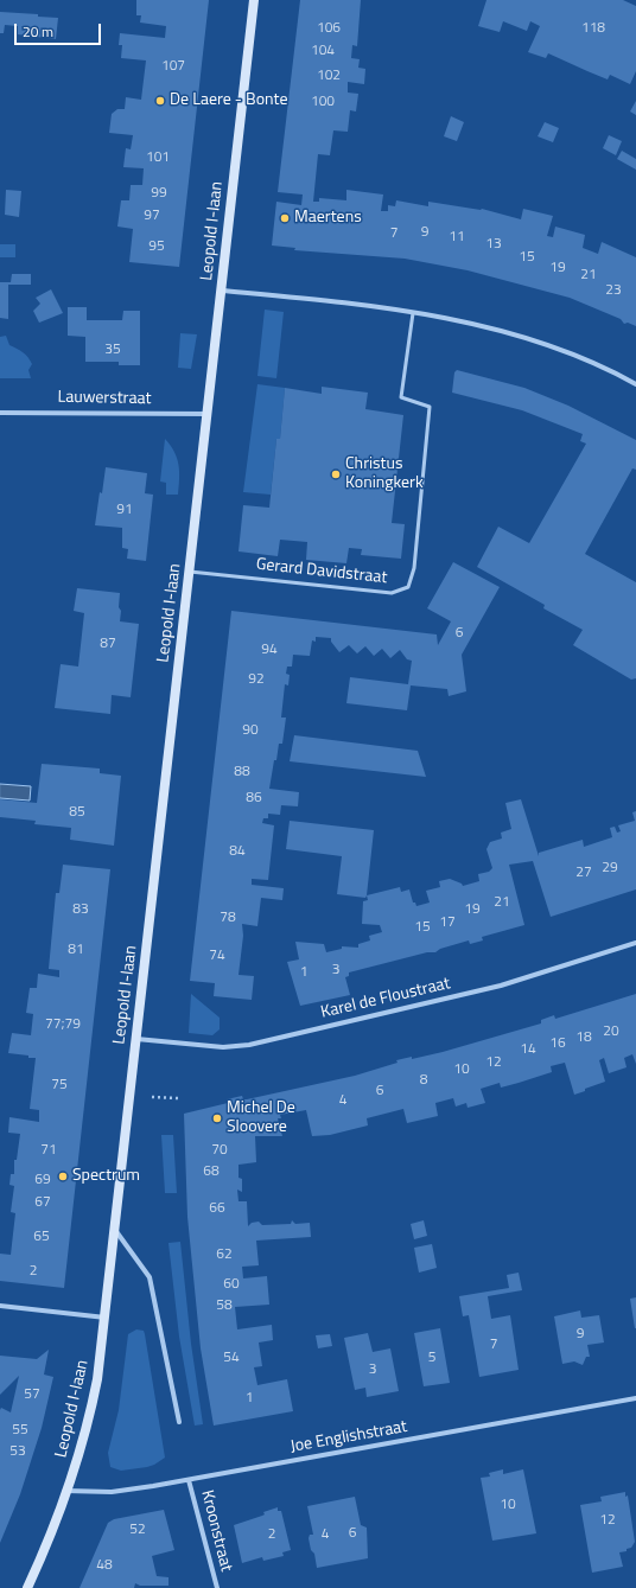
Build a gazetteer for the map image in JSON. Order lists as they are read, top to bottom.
{
  "streets": {
    "street": [
      "Leopold I-laan",
      "Lauwerstraat",
      "Karel de Floustraat",
      "Joe Englishstraat",
      "Kroonstraat"
    ],
    "lane": ["Gerard Davidstraat"]
  },
  "crossings": [
    ["Leopold I-laan", "Lauwerstraat"],
    ["Leopold I-laan", "Gerard Davidstraat"],
    ["Leopold I-laan", "Karel de Floustraat"],
    ["Leopold I-laan", "Joe Englishstraat"],
    ["Joe Englishstraat", "Kroonstraat"]
  ],
  "places": [
    "De Laere - Bonte",
    "Maertens",
    "Christus Koningkerk",
    "Michel De Sloovere",
    "Spectrum"
  ],
  "house_numbers": [
    "106",
    "118",
    "104",
    "107",
    "102",
    "100",
    "101",
    "99",
    "97",
    "9",
    "7",
    "11",
    "13",
    "95",
    "15",
    "19",
    "21",
    "23",
    "35",
    "91",
    "6",
    "87",
    "94",
    "92",
    "90",
    "88",
    "86",
    "85",
    "84",
    "29",
    "27",
    "21",
    "83",
    "19",
    "78",
    "17",
    "15",
    "81",
    "74",
    "3",
    "1",
    "77;79",
    "20",
    "18",
    "16",
    "14",
    "12",
    "10",
    "8",
    "75",
    "6",
    "4",
    "71",
    "70",
    "68",
    "69",
    "67",
    "66",
    "65",
    "62",
    "2",
    "60",
    "58",
    "9",
    "7",
    "54",
    "5",
    "3",
    "57",
    "1",
    "55",
    "53",
    "10",
    "12",
    "52",
    "6",
    "2",
    "4",
    "48"
  ],
  "scale_bar": "20 m"
}
